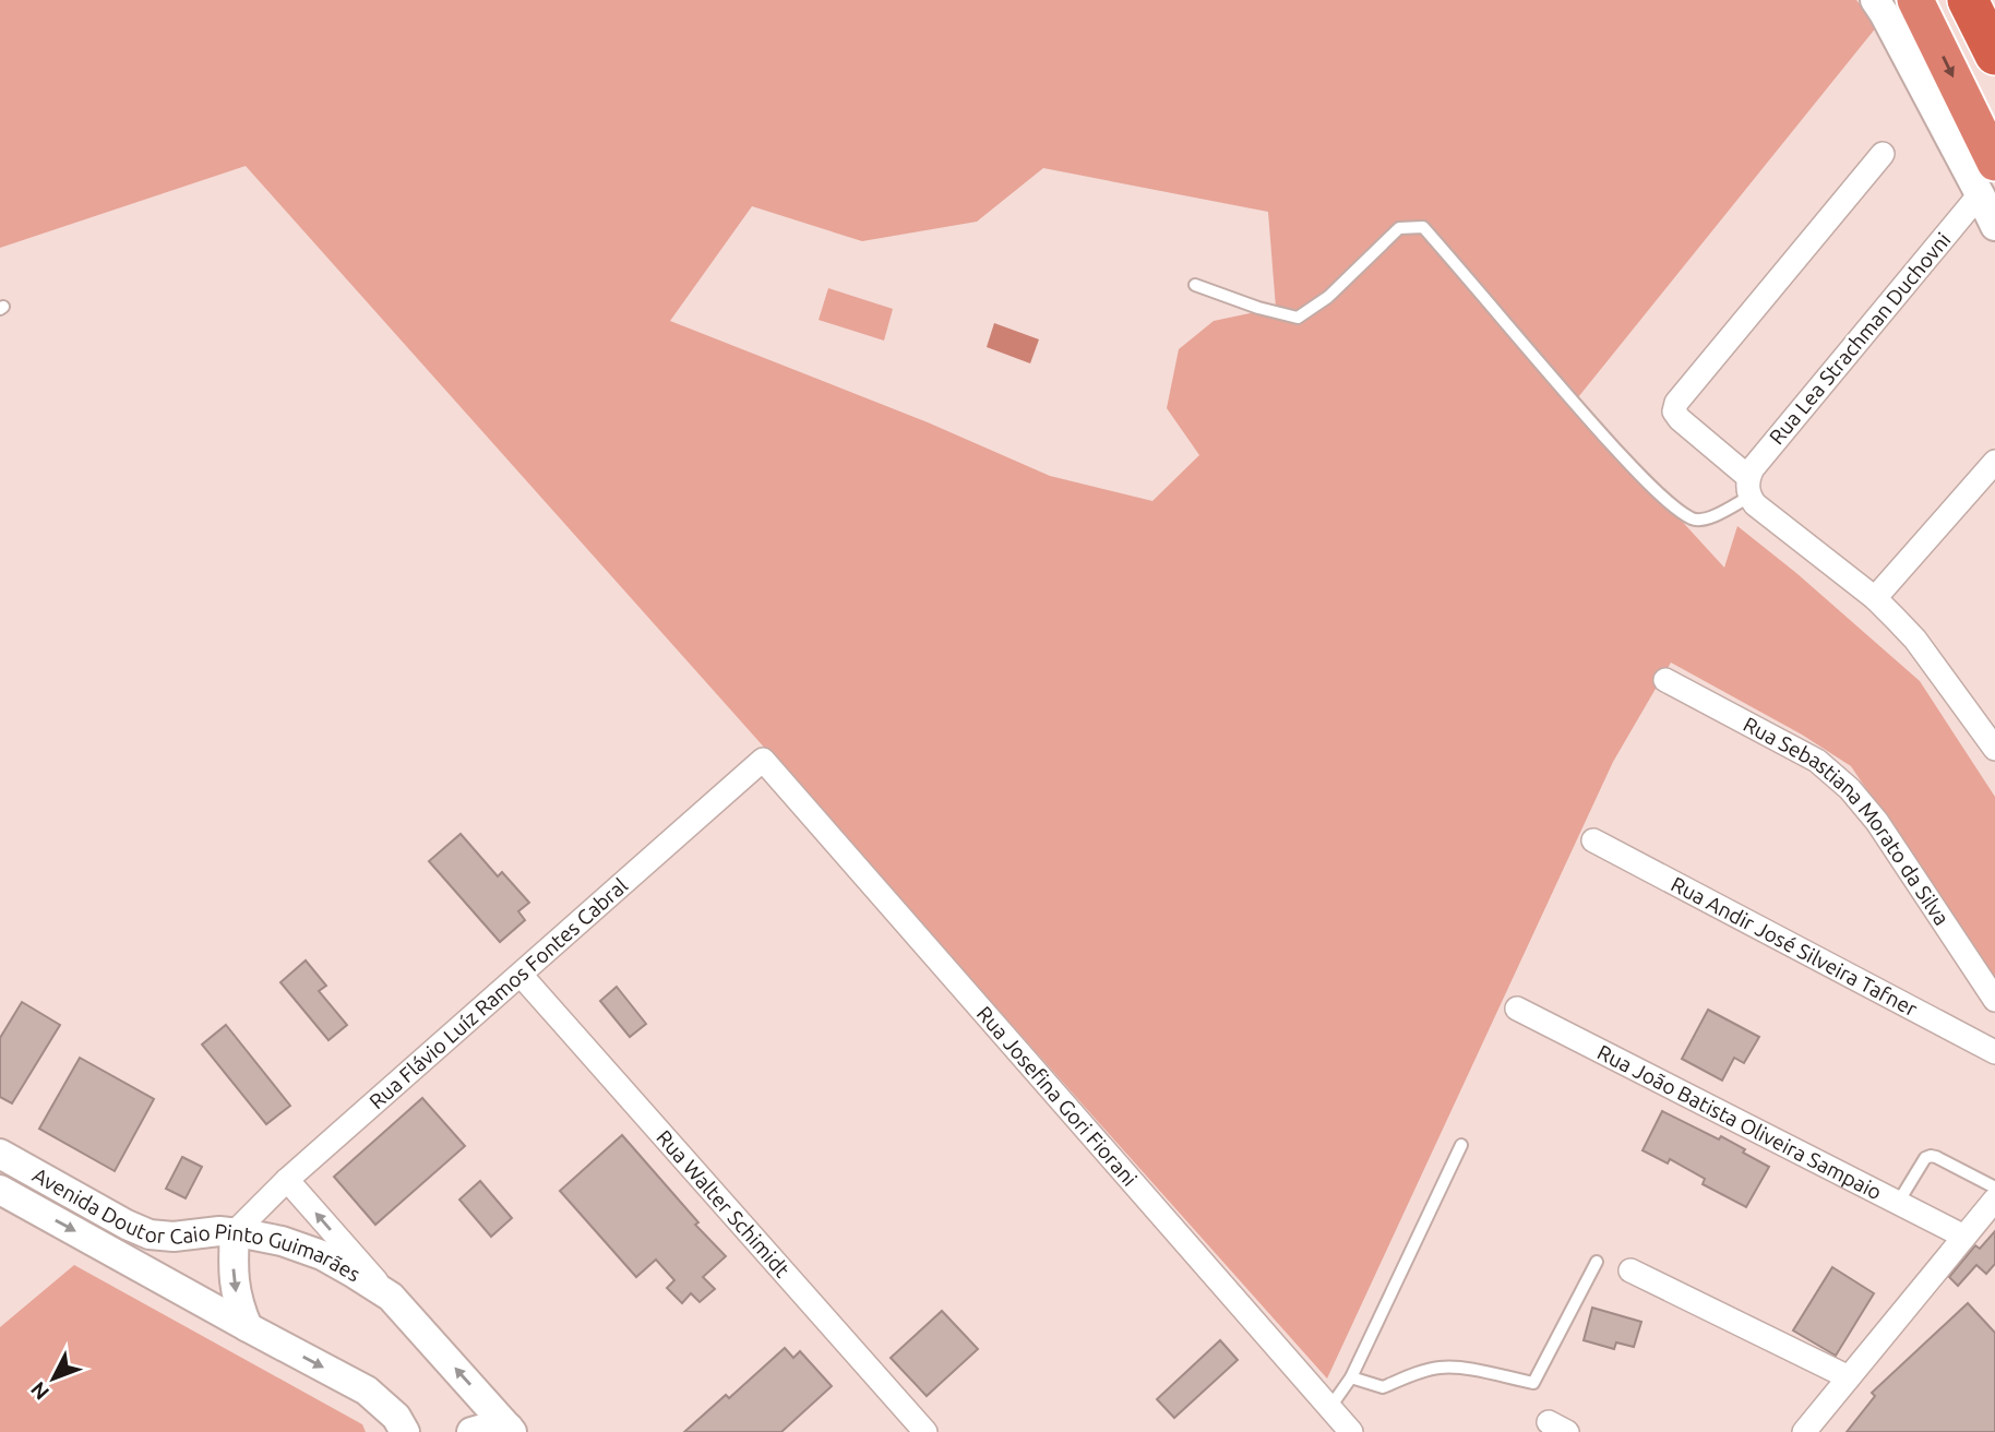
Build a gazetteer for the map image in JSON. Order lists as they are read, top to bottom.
{
  "streets": {
    "street": [
      "Rua Lea Strachman Duchovni",
      "Rua Sebastiana Morato da Silva",
      "Rua Andir José Silveira Tafner",
      "Rua Flávio Luíz Ramos Fontes Cabral",
      "Rua Josefina Gori Fiorani",
      "Rua João Batista Oliveira Sampaio",
      "Rua Walter Schimidt",
      "Avenida Doutor Caio Pinto Guimarães"
    ]
  },
  "crossings": [
    ["Rua Flávio Luíz Ramos Fontes Cabral", "Rua Josefina Gori Fiorani"],
    ["Rua Flávio Luíz Ramos Fontes Cabral", "Rua Walter Schimidt"],
    ["Rua Flávio Luíz Ramos Fontes Cabral", "Avenida Doutor Caio Pinto Guimarães"]
  ],
  "north": "bottom left"
}
